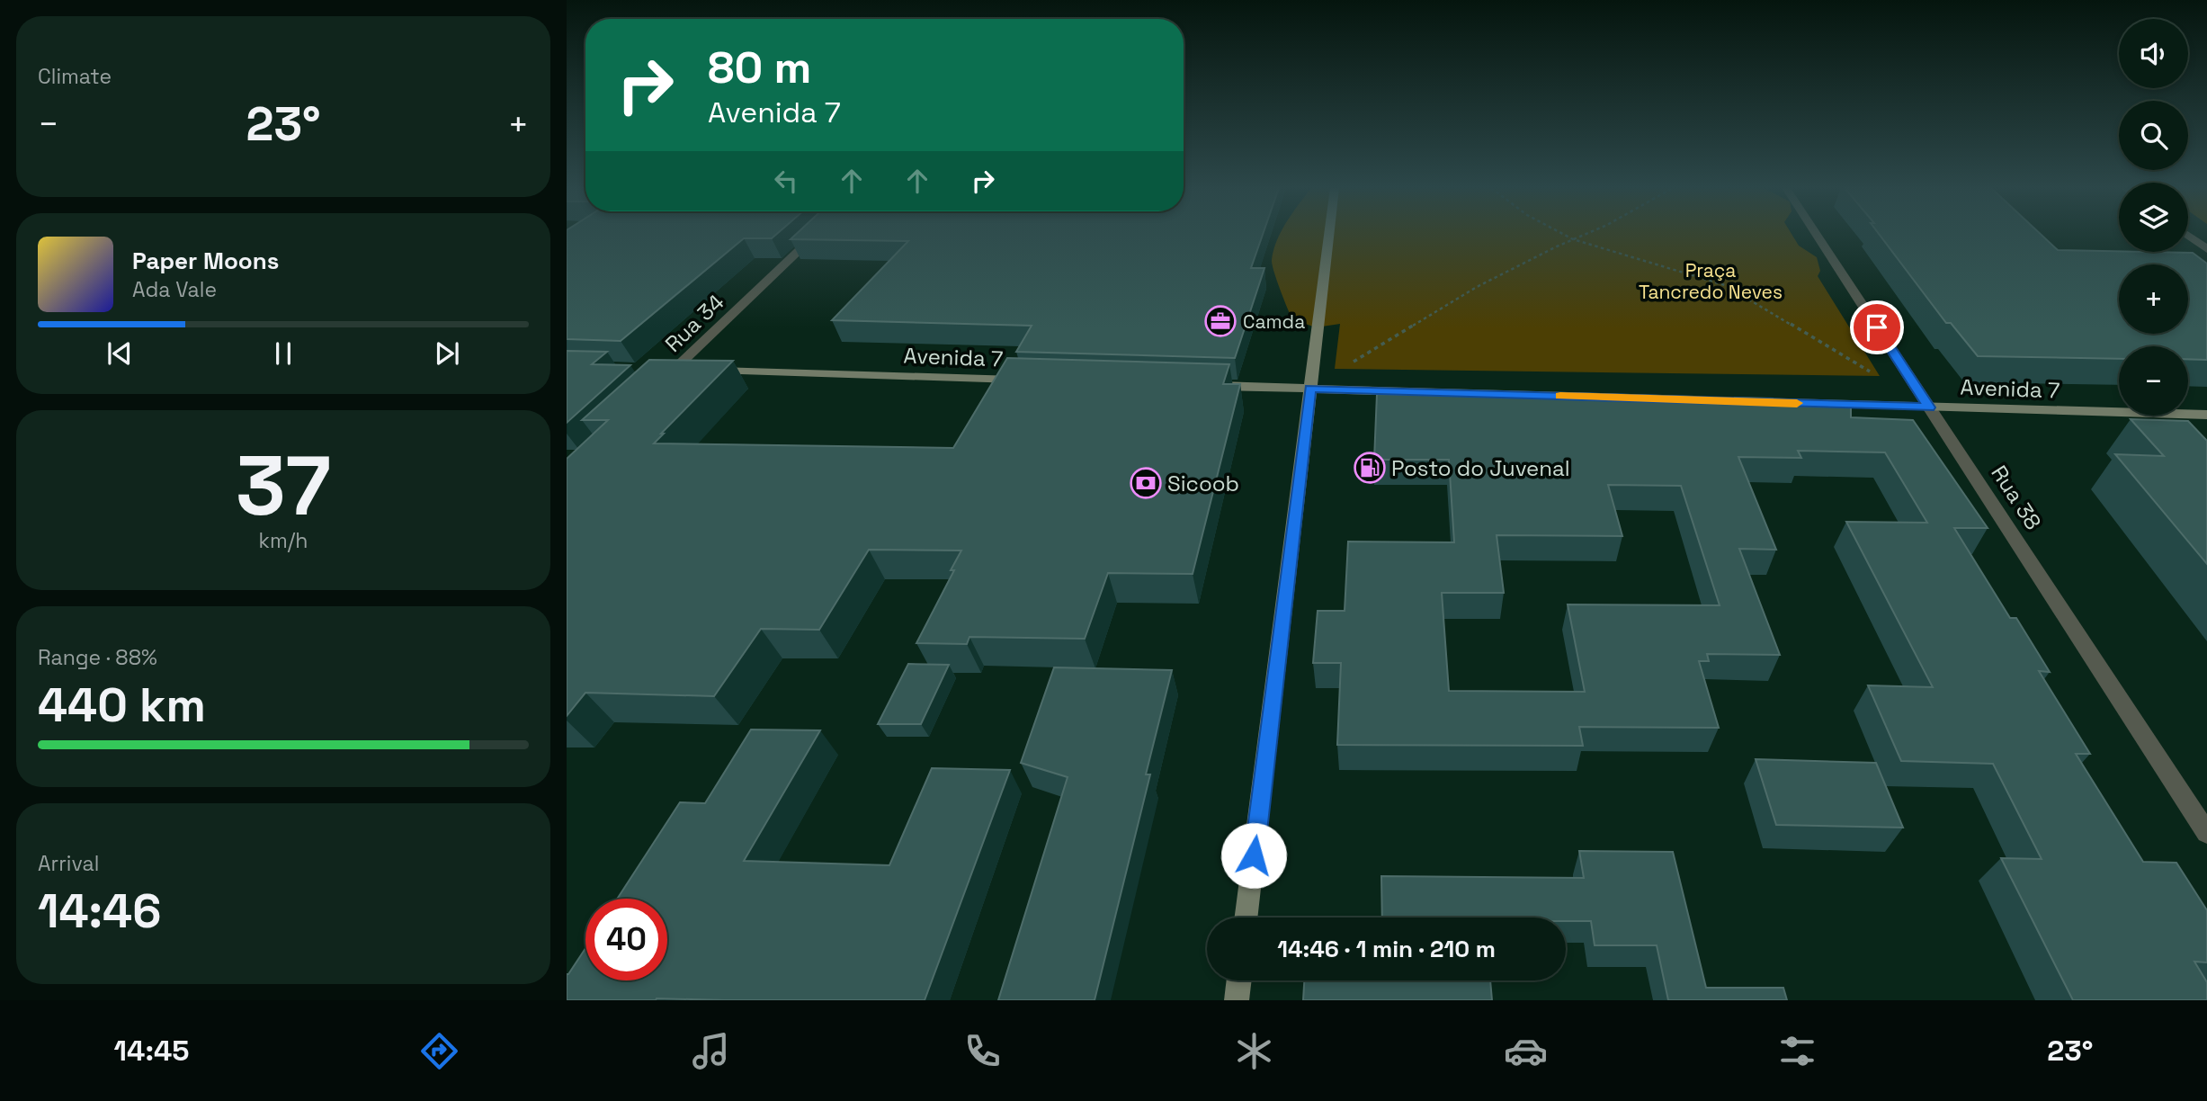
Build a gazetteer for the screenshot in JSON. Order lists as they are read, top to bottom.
{
  "streets": {
    "street": ["Rua 34", "Avenida 7", "Rua 38"]
  },
  "crossings": [
    ["Rua 34", "Avenida 7"],
    ["Avenida 7", "Rua 38"]
  ],
  "parks": ["Praça Tancredo Neves"],
  "places": {
    "office": ["Camda"],
    "fuel station": ["Posto do Juvenal"],
    "bank": ["Sicoob"]
  },
  "page": {
    "tile": [
      "Climate",
      ["37", "km/h"],
      ["Range · 88%", "440 km"],
      ["Arrival", "14:46"]
    ],
    "map_buttons": ["+", "−"],
    "turn": ["80 m", "Avenida 7"],
    "heat": ["−", "23°", "+"],
    "song": ["Paper Moons", "Ada Vale"],
    "limit": "40",
    "trip": "14:46 · 1 min · 210 m",
    "tabs": ["14:45", "23°"]
  }
}
